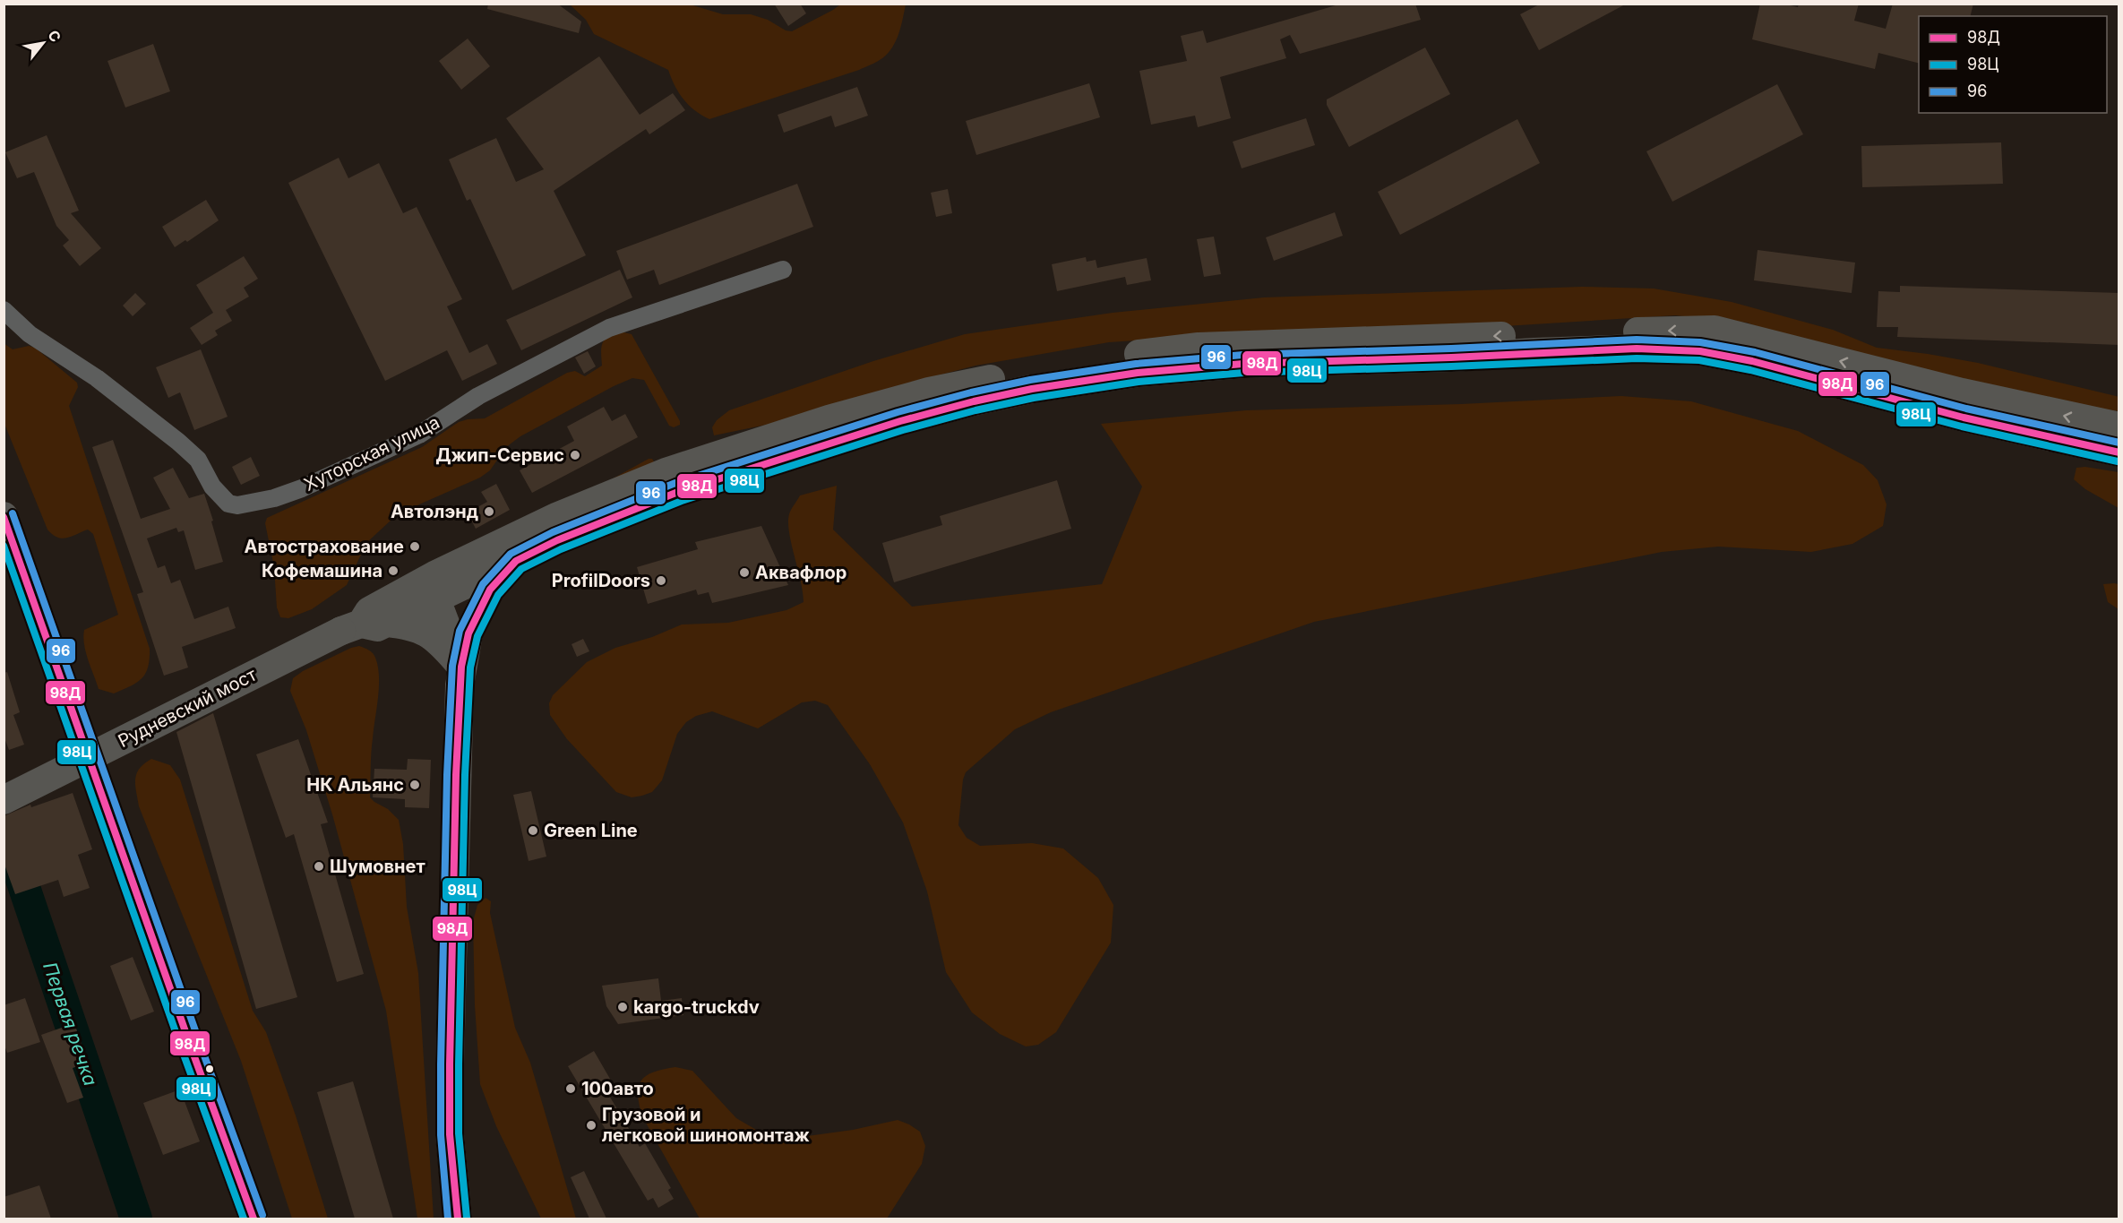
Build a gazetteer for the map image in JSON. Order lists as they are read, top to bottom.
{
  "streets": {
    "main road": ["Рудневский мост"],
    "street": ["Хуторская улица"]
  },
  "water": ["Первая речка"],
  "places": [
    "Джип-Сервис",
    "Автолэнд",
    "Автострахование",
    "Кофемашина",
    "Аквафлор",
    "ProfilDoors",
    "НК Альянс",
    "Green Line",
    "Шумовнет",
    "kargo-truckdv",
    "100авто",
    "Грузовой и легковой шиномонтаж"
  ],
  "lines": ["transit line 96", "transit line 98Д", "transit line 98Ц"],
  "legend": ["98Д", "98Ц", "96"],
  "north": "top right"
}
